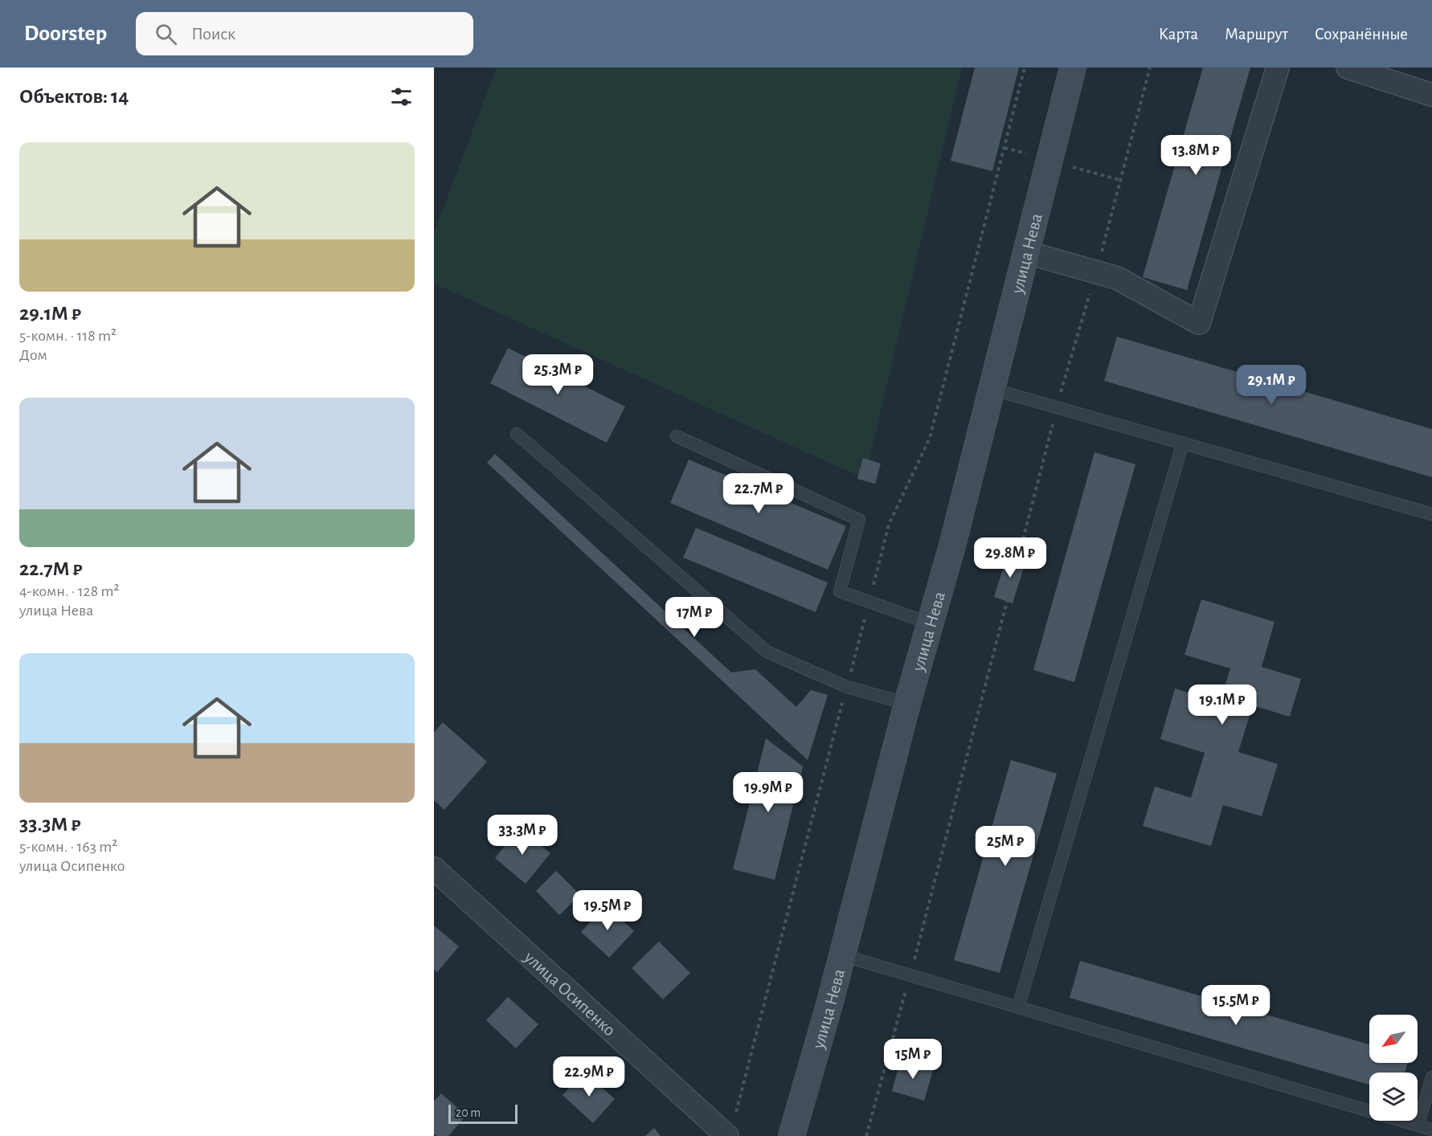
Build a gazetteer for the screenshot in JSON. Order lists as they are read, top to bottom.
{
  "streets": {
    "main road": ["улица Нева"],
    "street": ["улица Осипенко"]
  },
  "scale_bar": "20 m",
  "north": "bottom left",
  "page": {
    "header": "Doorstep",
    "search": "Поиск",
    "nav": ["Карта", "Маршрут", "Сохранённые"],
    "heading": "Объектов: 14",
    "list": [
      {
        "name": "29.1M ₽",
        "note": "5-комн. · 118 m² · Дом"
      },
      {
        "name": "22.7M ₽",
        "note": "4-комн. · 128 m² · улица Нева"
      },
      {
        "name": "33.3M ₽",
        "note": "5-комн. · 163 m² · улица Осипенко"
      }
    ],
    "price": [
      "13.8M ₽",
      "25.3M ₽",
      "29.1M ₽",
      "22.7M ₽",
      "29.8M ₽",
      "17M ₽",
      "19.1M ₽",
      "19.9M ₽",
      "33.3M ₽",
      "25M ₽",
      "19.5M ₽",
      "15.5M ₽",
      "15M ₽",
      "22.9M ₽"
    ],
    "scale": "20 m"
  }
}
